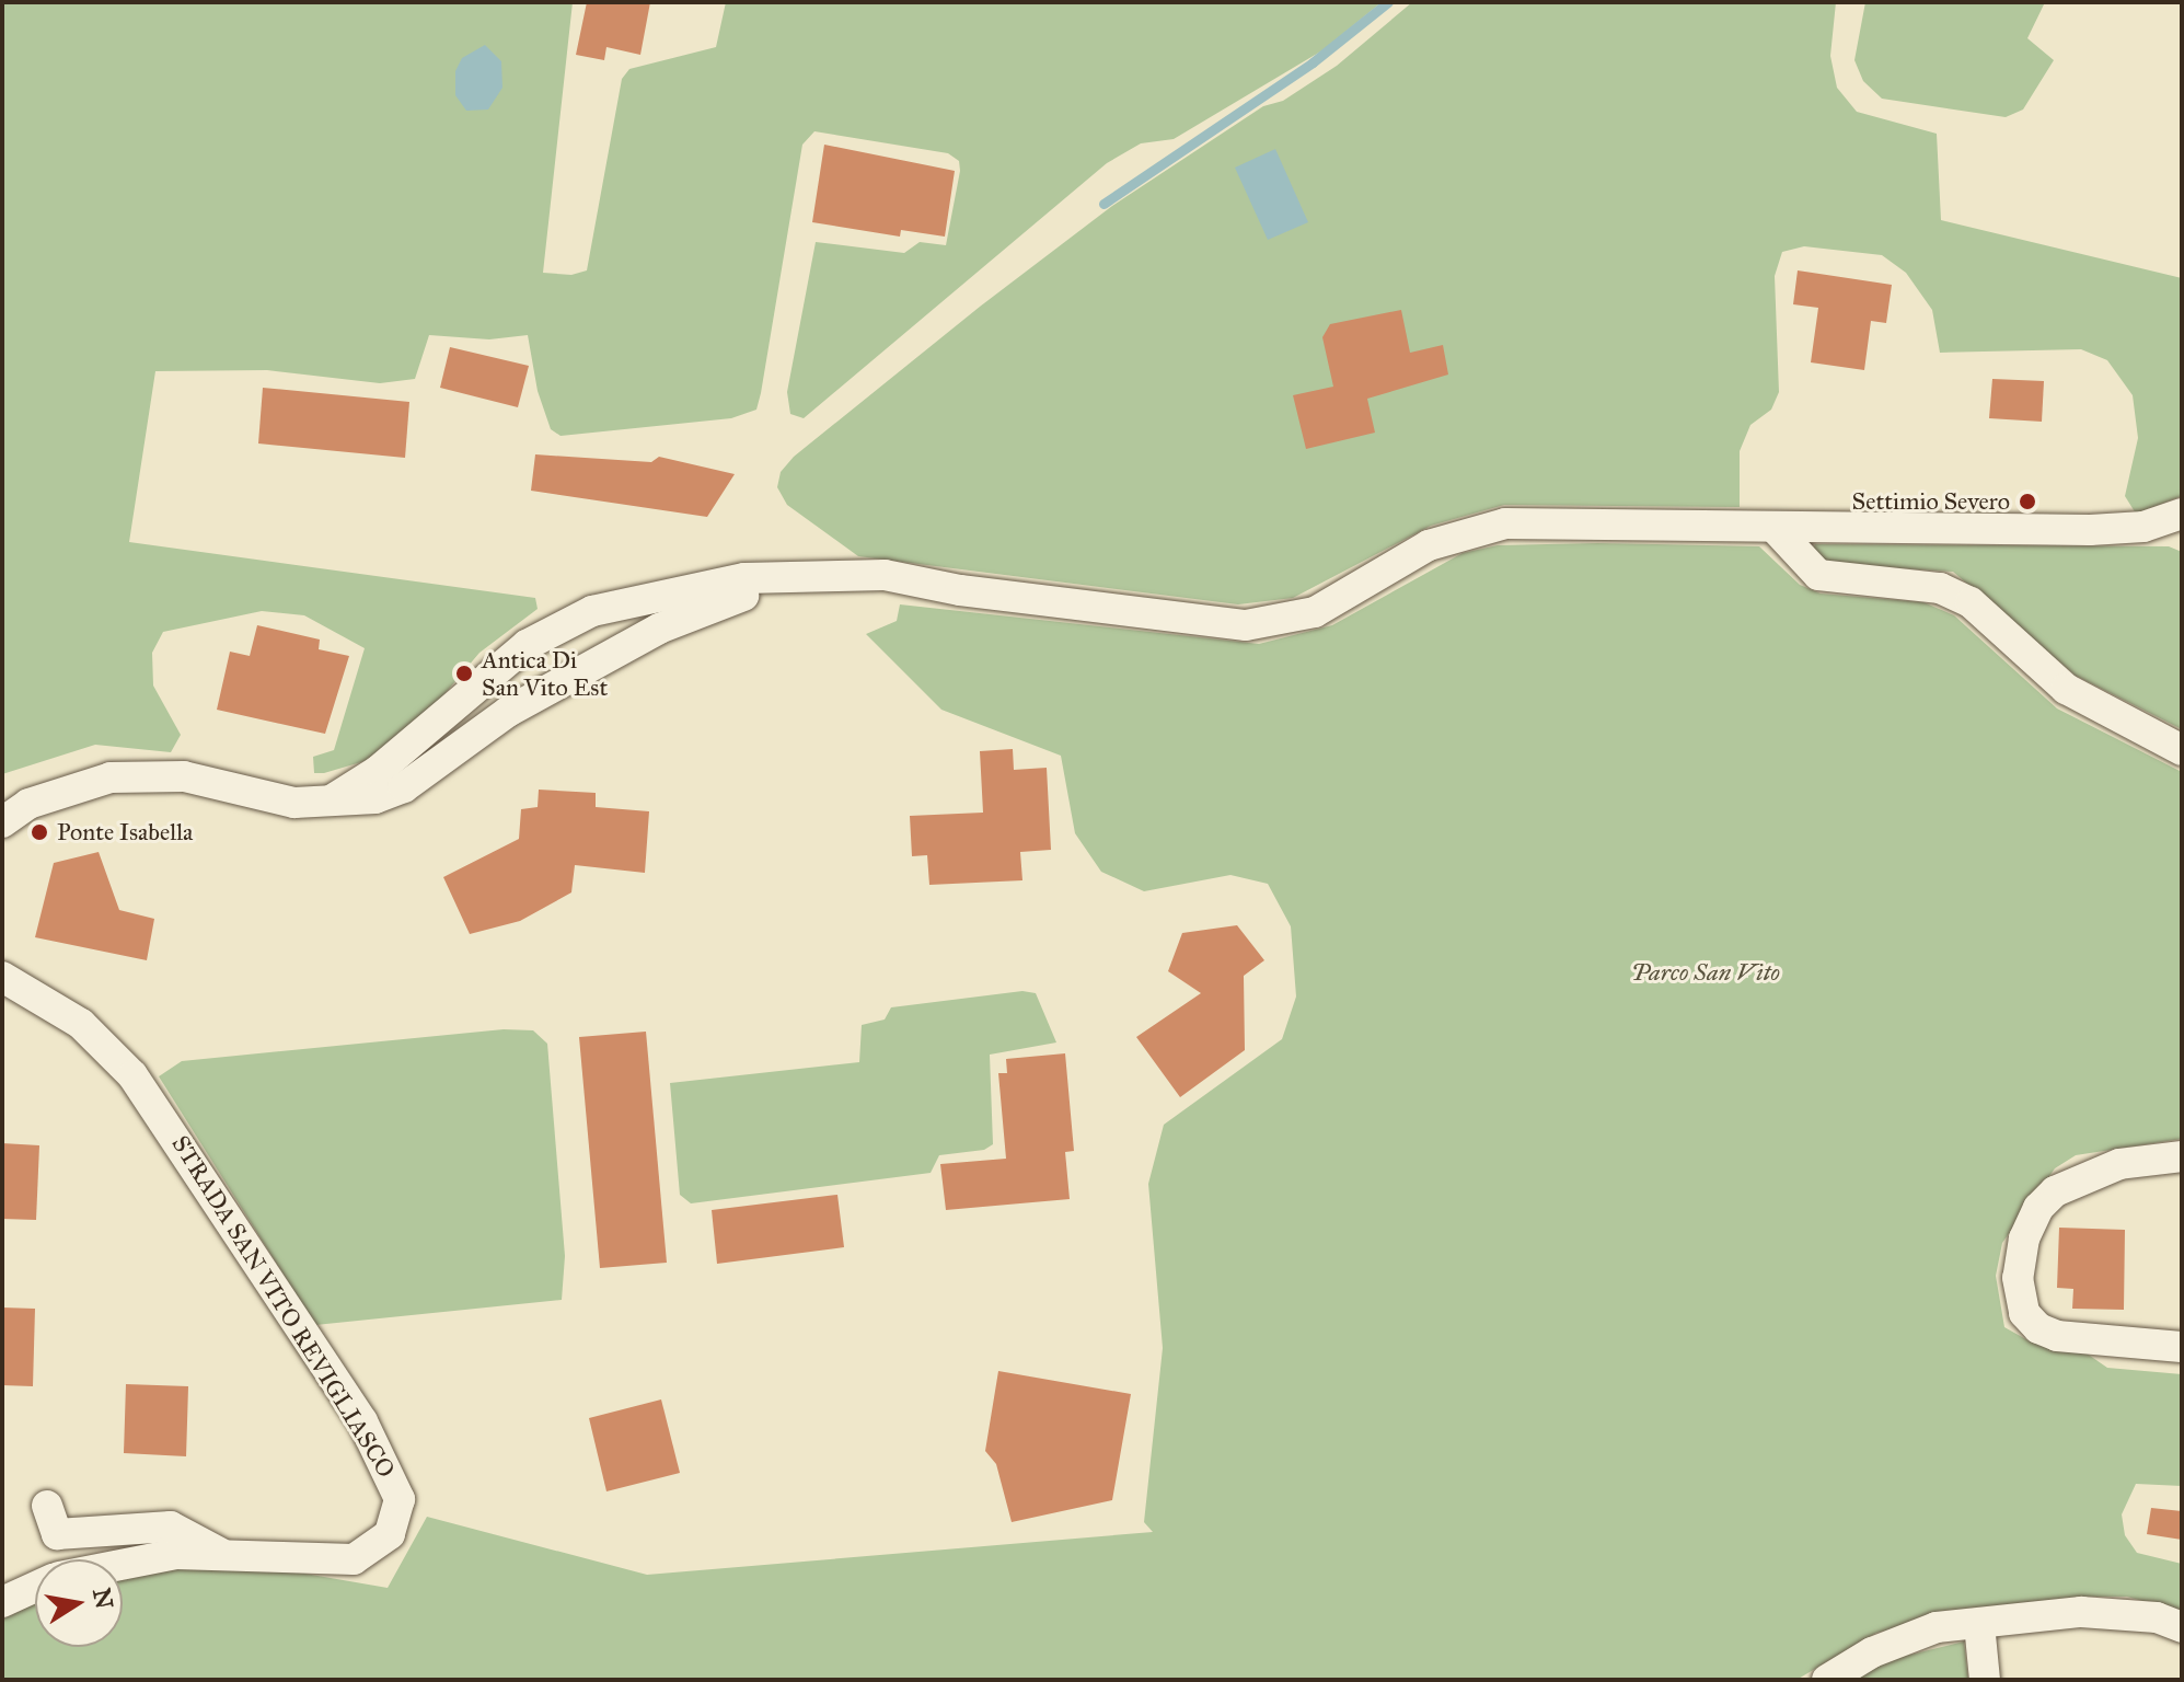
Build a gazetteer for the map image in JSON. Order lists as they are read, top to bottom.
{
  "streets": {
    "street": ["STRADA SAN VITO REVIGLIASCO"]
  },
  "parks": ["Parco San Vito"],
  "places": ["Settimio Severo", "Antica Di San Vito Est", "Ponte Isabella"],
  "north": "right"
}
